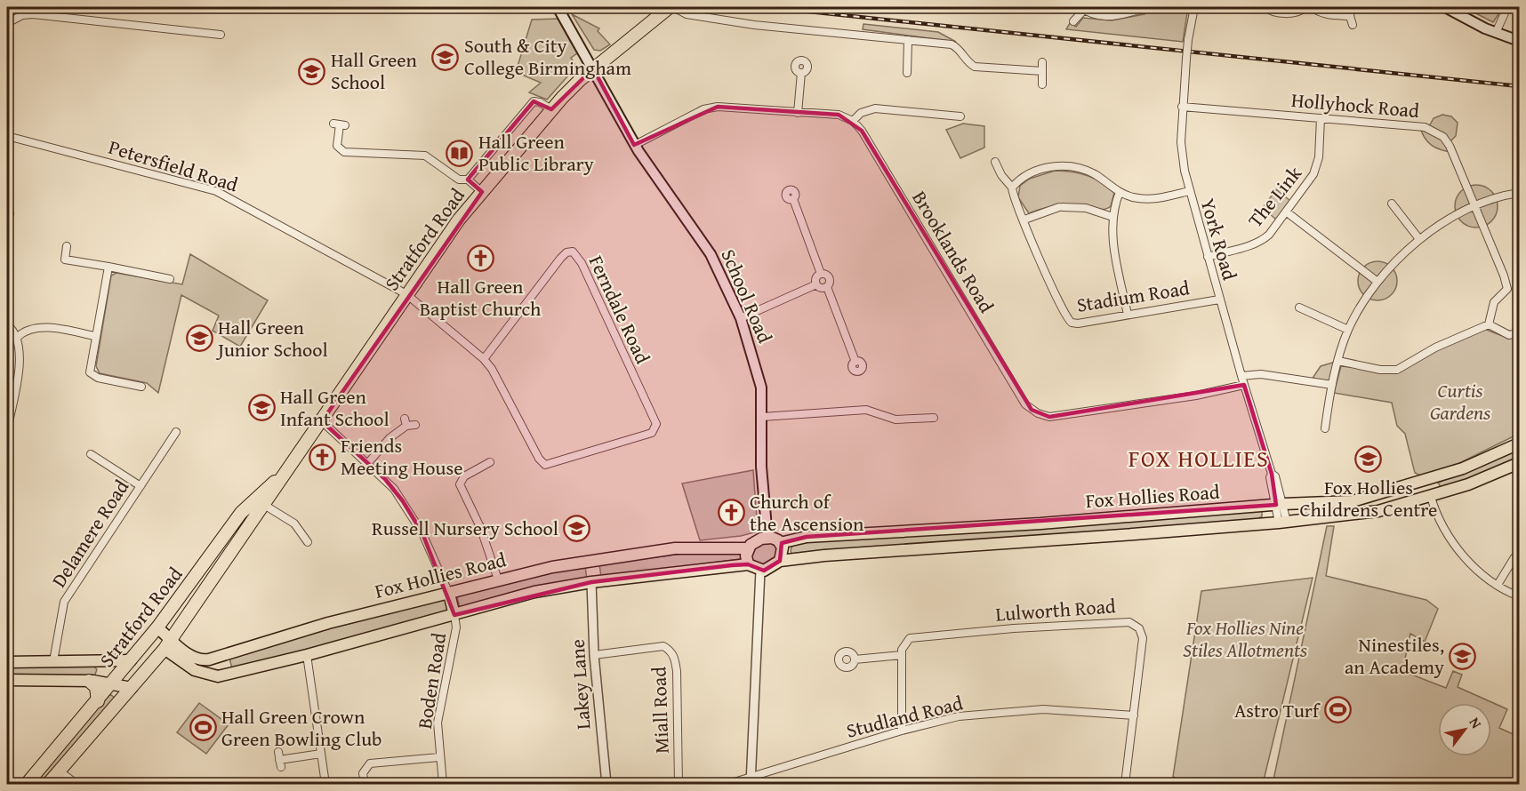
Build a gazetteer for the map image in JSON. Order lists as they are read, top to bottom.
{
  "streets": {
    "highway": ["Stratford Road"],
    "main road": ["School Road", "Fox Hollies Road"],
    "street": [
      "Hollyhock Road",
      "Petersfield Road",
      "The Link",
      "York Road",
      "Brooklands Road",
      "Stadium Road",
      "Ferndale Road",
      "Delamere Road",
      "Lulworth Road",
      "Boden Road",
      "Lakey Lane",
      "Miall Road",
      "Studland Road"
    ]
  },
  "crossings": [
    ["Hollyhock Road", "The Link"],
    ["Hollyhock Road", "York Road"],
    ["Petersfield Road", "Stratford Road"],
    ["Petersfield Road", "Ferndale Road"],
    ["The Link", "York Road"],
    ["Stratford Road", "School Road"],
    ["Stratford Road", "Fox Hollies Road"],
    ["York Road", "Brooklands Road"],
    ["York Road", "Stadium Road"],
    ["York Road", "Fox Hollies Road"],
    ["School Road", "Fox Hollies Road"],
    ["Fox Hollies Road", "Boden Road"],
    ["Fox Hollies Road", "Lakey Lane"],
    ["Lulworth Road", "Studland Road"],
    ["Lakey Lane", "Miall Road"]
  ],
  "districts": ["FOX HOLLIES"],
  "parks": ["Curtis Gardens", "Fox Hollies Nine Stiles Allotments"],
  "places": {
    "school or university": [
      "South & City College Birmingham",
      "Hall Green School",
      "Hall Green Junior School",
      "Hall Green Infant School",
      "Fox Hollies Childrens Centre",
      "Russell Nursery School",
      "Ninestiles, an Academy"
    ],
    "library": ["Hall Green Public Library"],
    "church": ["Hall Green Baptist Church", "Friends Meeting House", "Church of the Ascension"],
    "sports": ["Astro Turf", "Hall Green Crown Green Bowling Club"]
  },
  "north": "top right"
}
